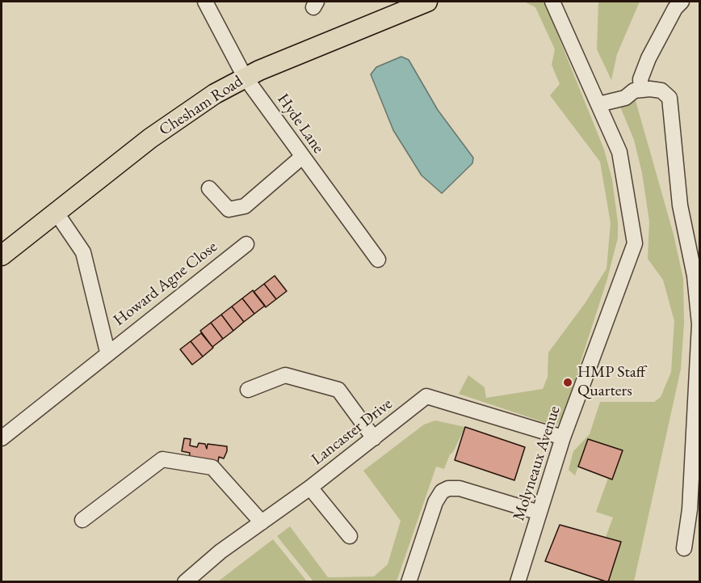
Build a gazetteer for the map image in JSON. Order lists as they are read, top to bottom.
{
  "streets": {
    "main road": ["Chesham Road"],
    "street": [
      "Hyde Lane",
      "Howard Agne Close",
      "Lancaster Drive",
      "Molyneaux Avenue"
    ]
  },
  "crossings": [
    ["Chesham Road", "Hyde Lane"],
    ["Chesham Road", "Howard Agne Close"],
    ["Lancaster Drive", "Molyneaux Avenue"]
  ],
  "places": ["HMP Staff Quarters"]
}
